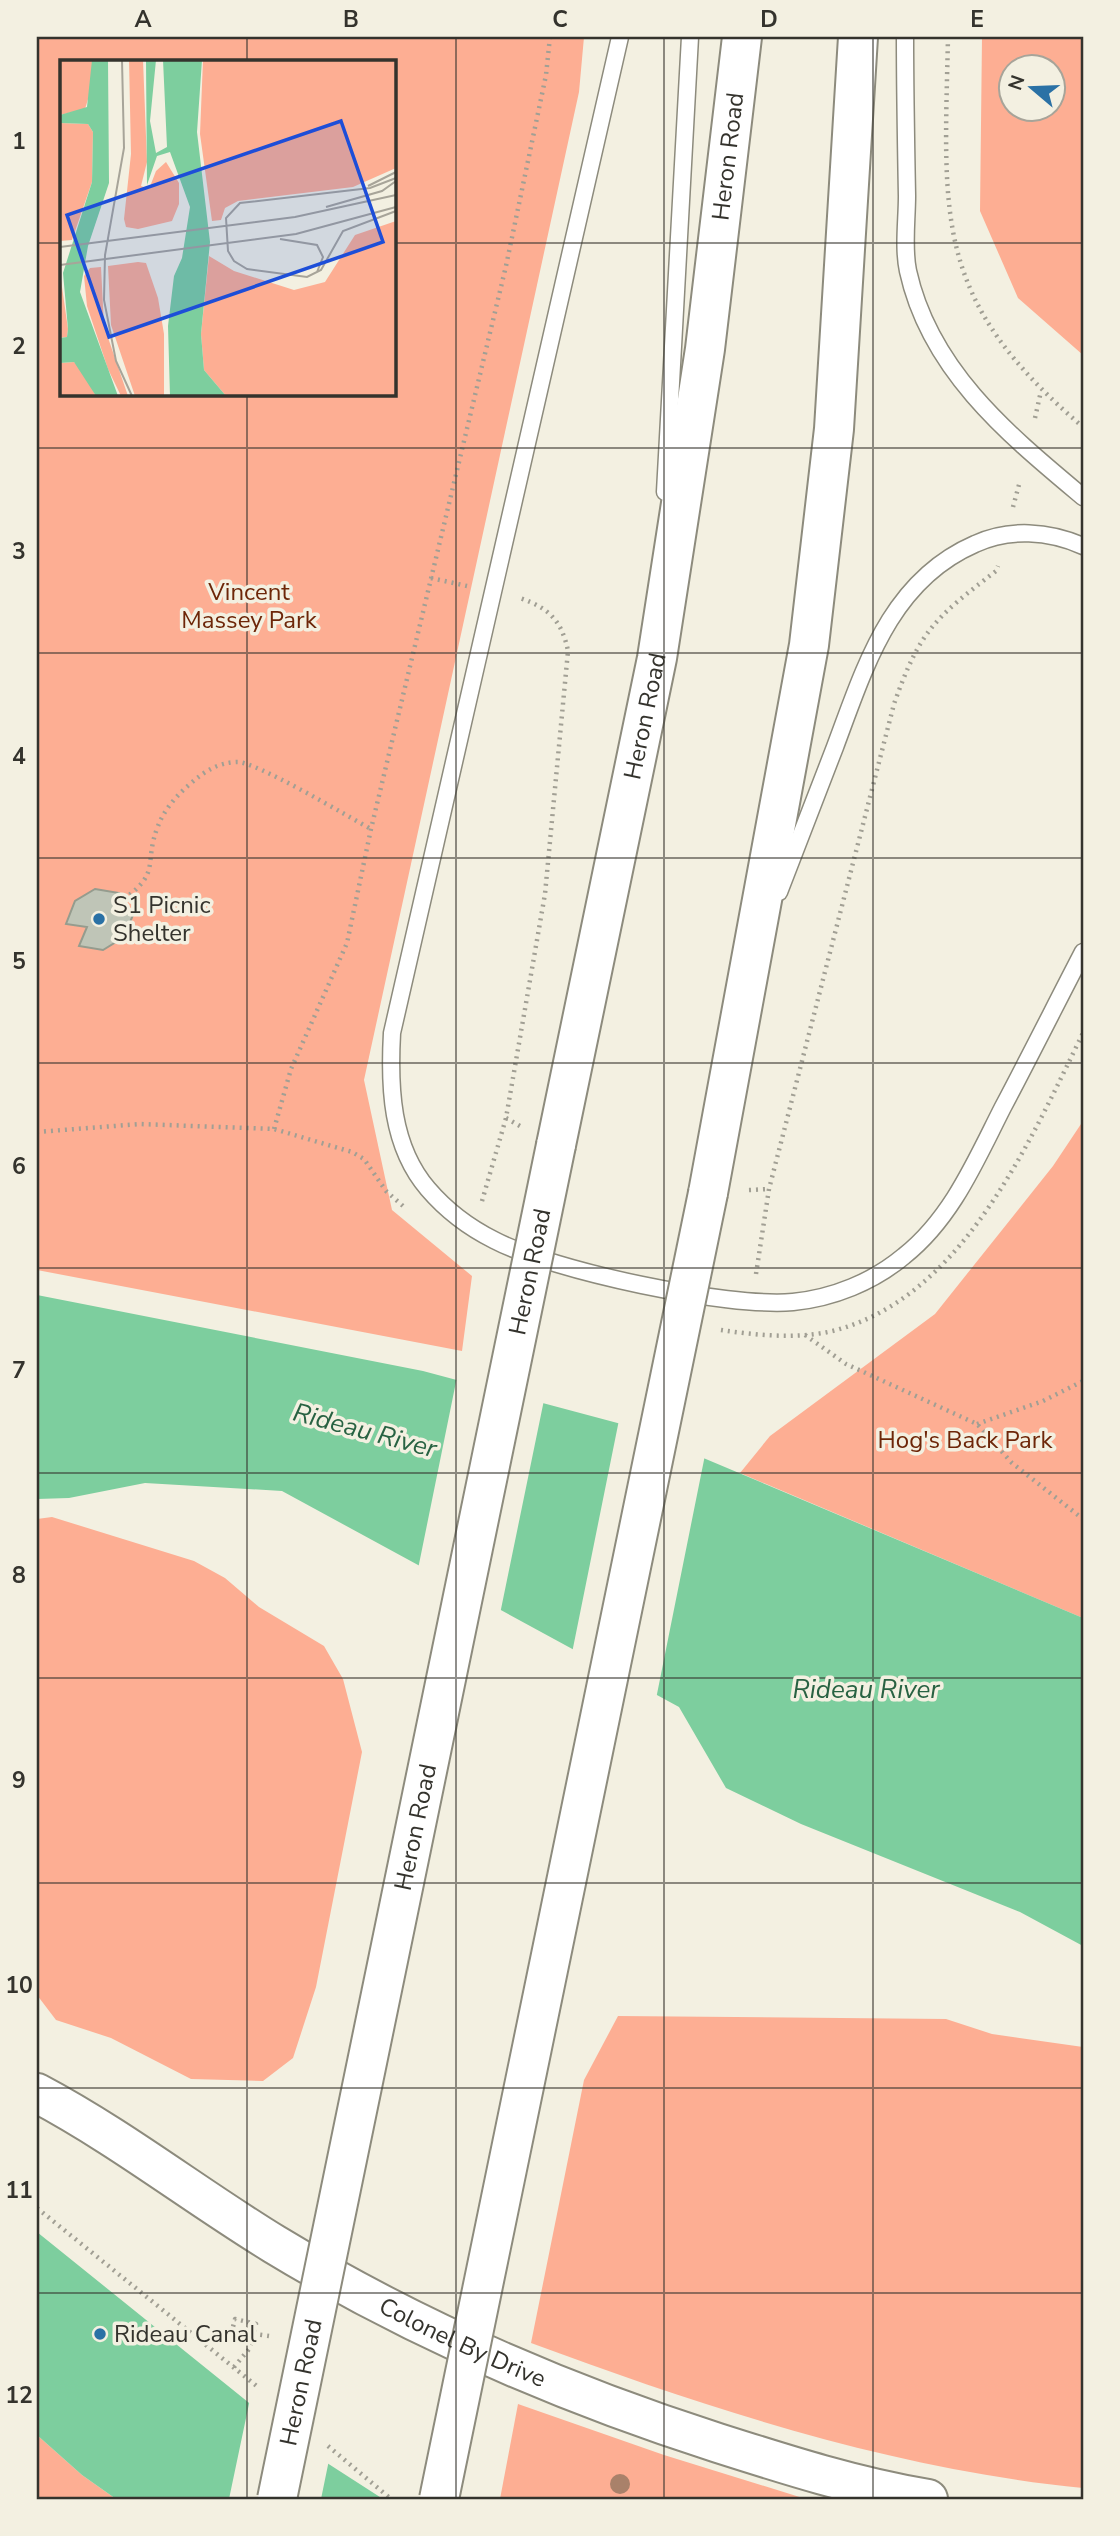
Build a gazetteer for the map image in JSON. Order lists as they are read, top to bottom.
{
  "streets": {
    "main road": ["Heron Road", "Colonel By Drive"]
  },
  "water": ["Rideau River"],
  "parks": ["Vincent Massey Park", "Hog's Back Park"],
  "places": ["S1 Picnic Shelter", "Rideau Canal"],
  "north": "left",
  "grid": {
    "columns": [
      "A",
      "B",
      "C",
      "D",
      "E"
    ],
    "rows": [
      "1",
      "2",
      "3",
      "4",
      "5",
      "6",
      "7",
      "8",
      "9",
      "10",
      "11",
      "12"
    ]
  }
}
